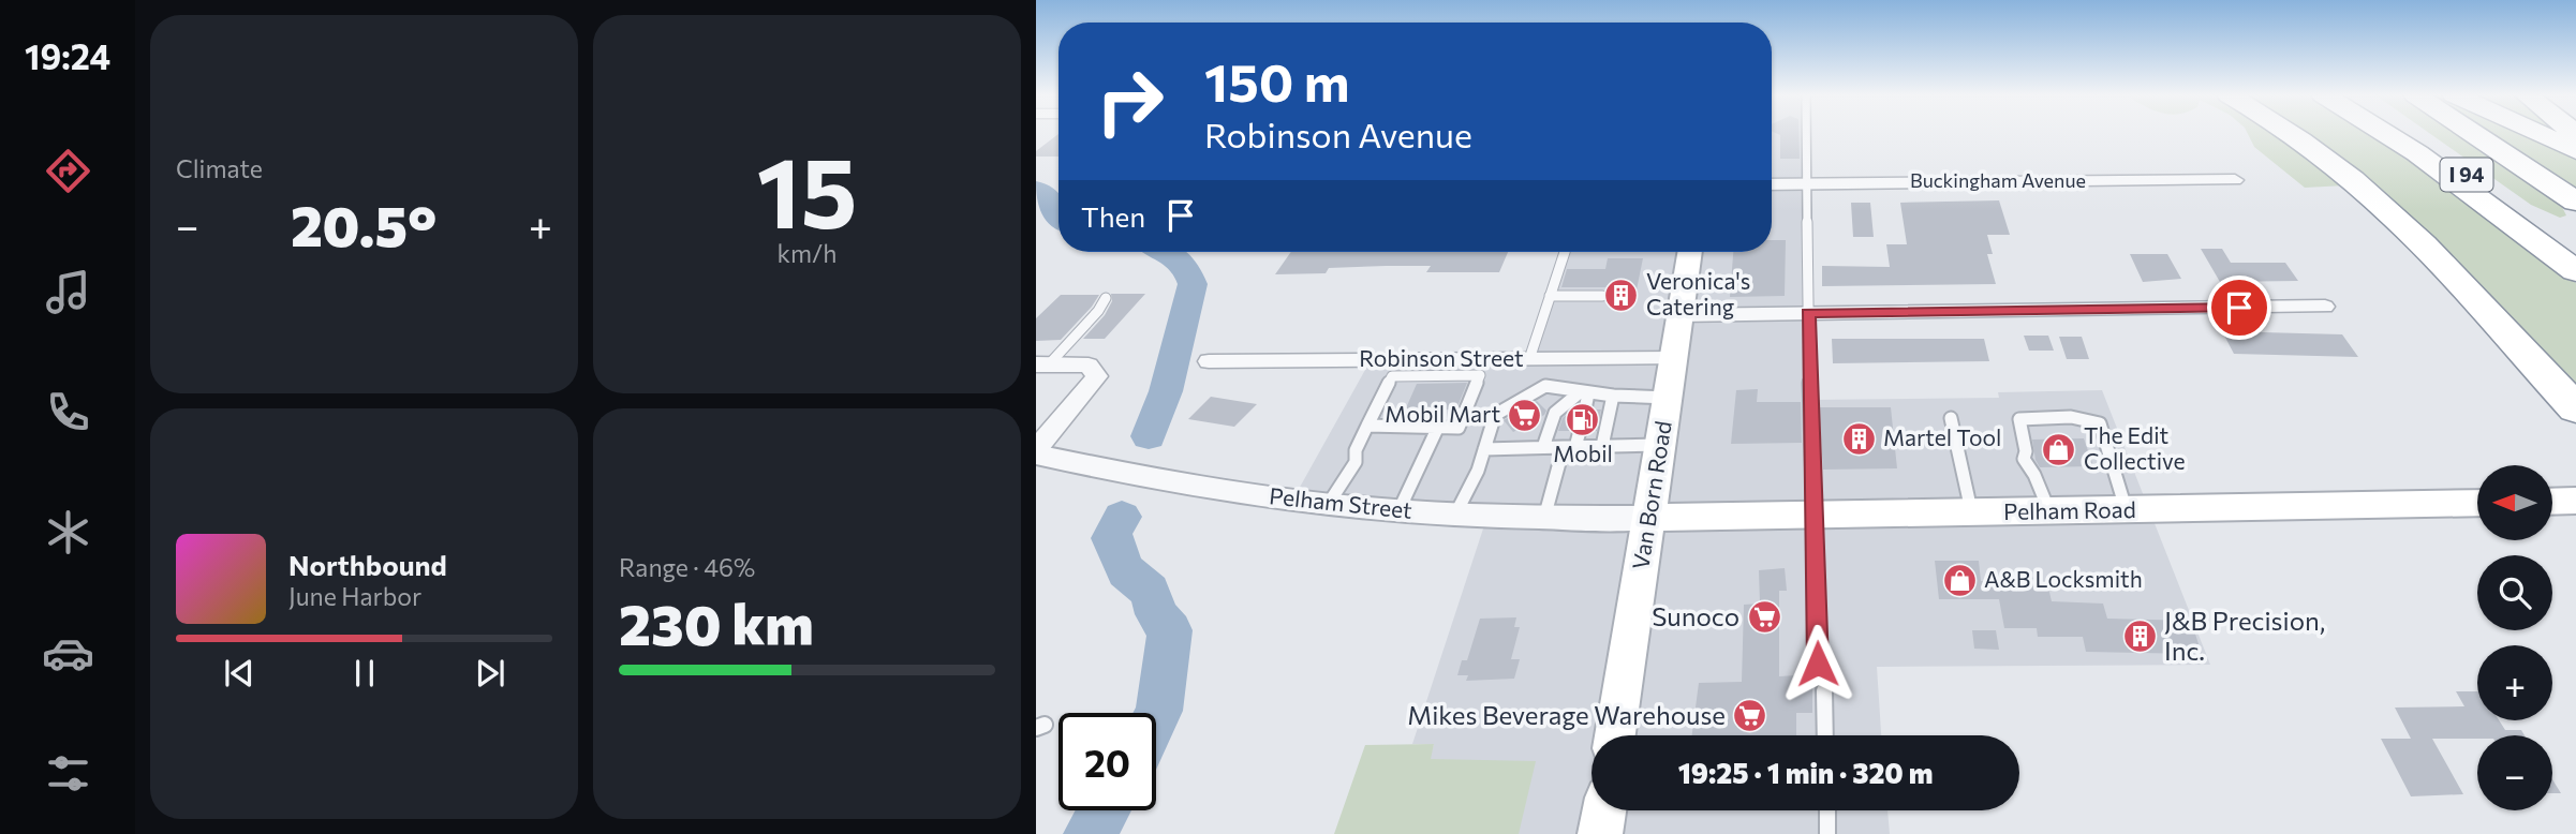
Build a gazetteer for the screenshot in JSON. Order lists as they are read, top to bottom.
{
  "streets": {
    "highway": ["I 94"],
    "main road": ["Van Born Road", "Pelham Road"],
    "street": ["Buckingham Avenue", "Robinson Street", "Pelham Street"]
  },
  "crossings": [
    ["Robinson Street", "Van Born Road"],
    ["Van Born Road", "Pelham Street"],
    ["Van Born Road", "Pelham Road"],
    ["Pelham Street", "Pelham Road"]
  ],
  "places": {
    "building": ["Veronica's Catering", "Martel Tool", "J&B Precision, Inc."],
    "supermarket": ["Mobil Mart", "Sunoco", "Mikes Beverage Warehouse"],
    "fuel station": ["Mobil"],
    "shop": ["The Edit Collective", "A&B Locksmith"]
  },
  "north": "left",
  "page": {
    "tabs": "19:24",
    "tile": [
      "Climate",
      ["15", "km/h"],
      ["Range · 46%", "230 km"]
    ],
    "turn": ["150 m", "Robinson Avenue"],
    "then": "Then",
    "heat": ["−", "20.5°", "+"],
    "map_buttons": ["+", "−"],
    "song": ["Northbound", "June Harbor"],
    "limit": "20",
    "trip": "19:25 · 1 min · 320 m"
  }
}
